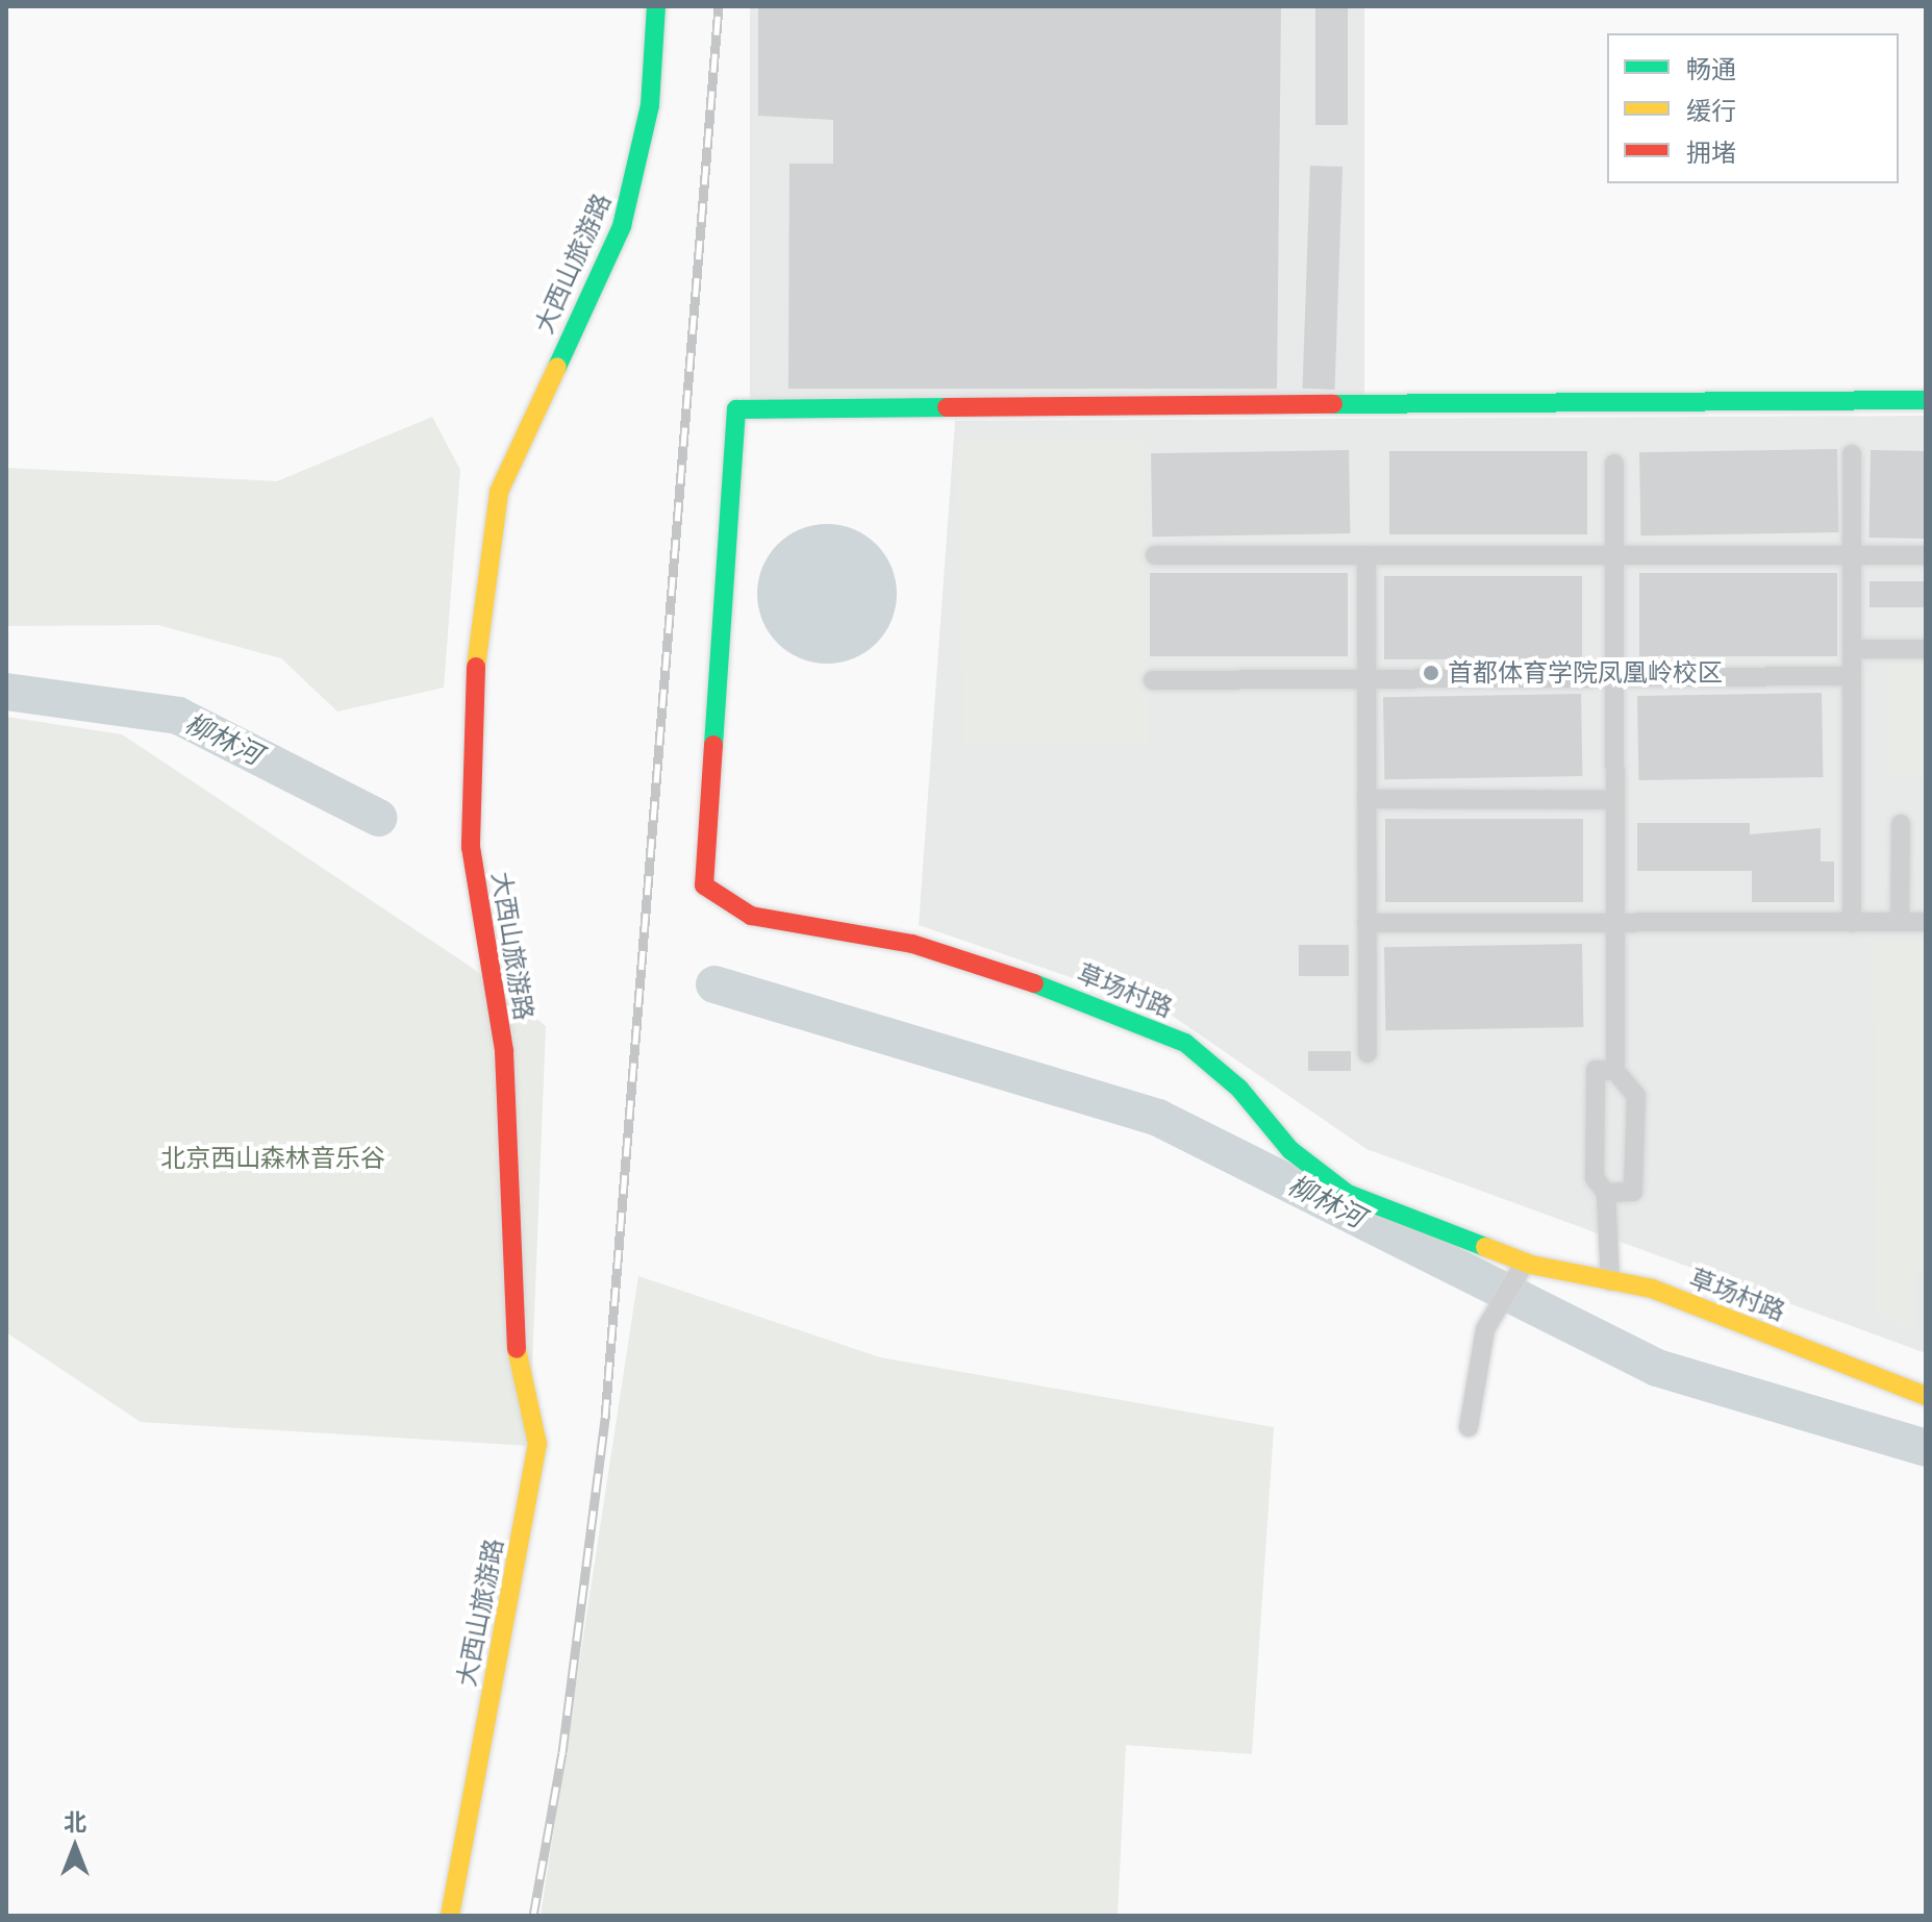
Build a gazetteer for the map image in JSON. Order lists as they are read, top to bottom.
{
  "streets": {
    "street": ["大西山旅游路", "草场村路"]
  },
  "water": ["柳林河"],
  "parks": ["北京西山森林音乐谷"],
  "places": ["首都体育学院凤凰岭校区"],
  "legend": ["畅通", "缓行", "拥堵"],
  "north": "top"
}
